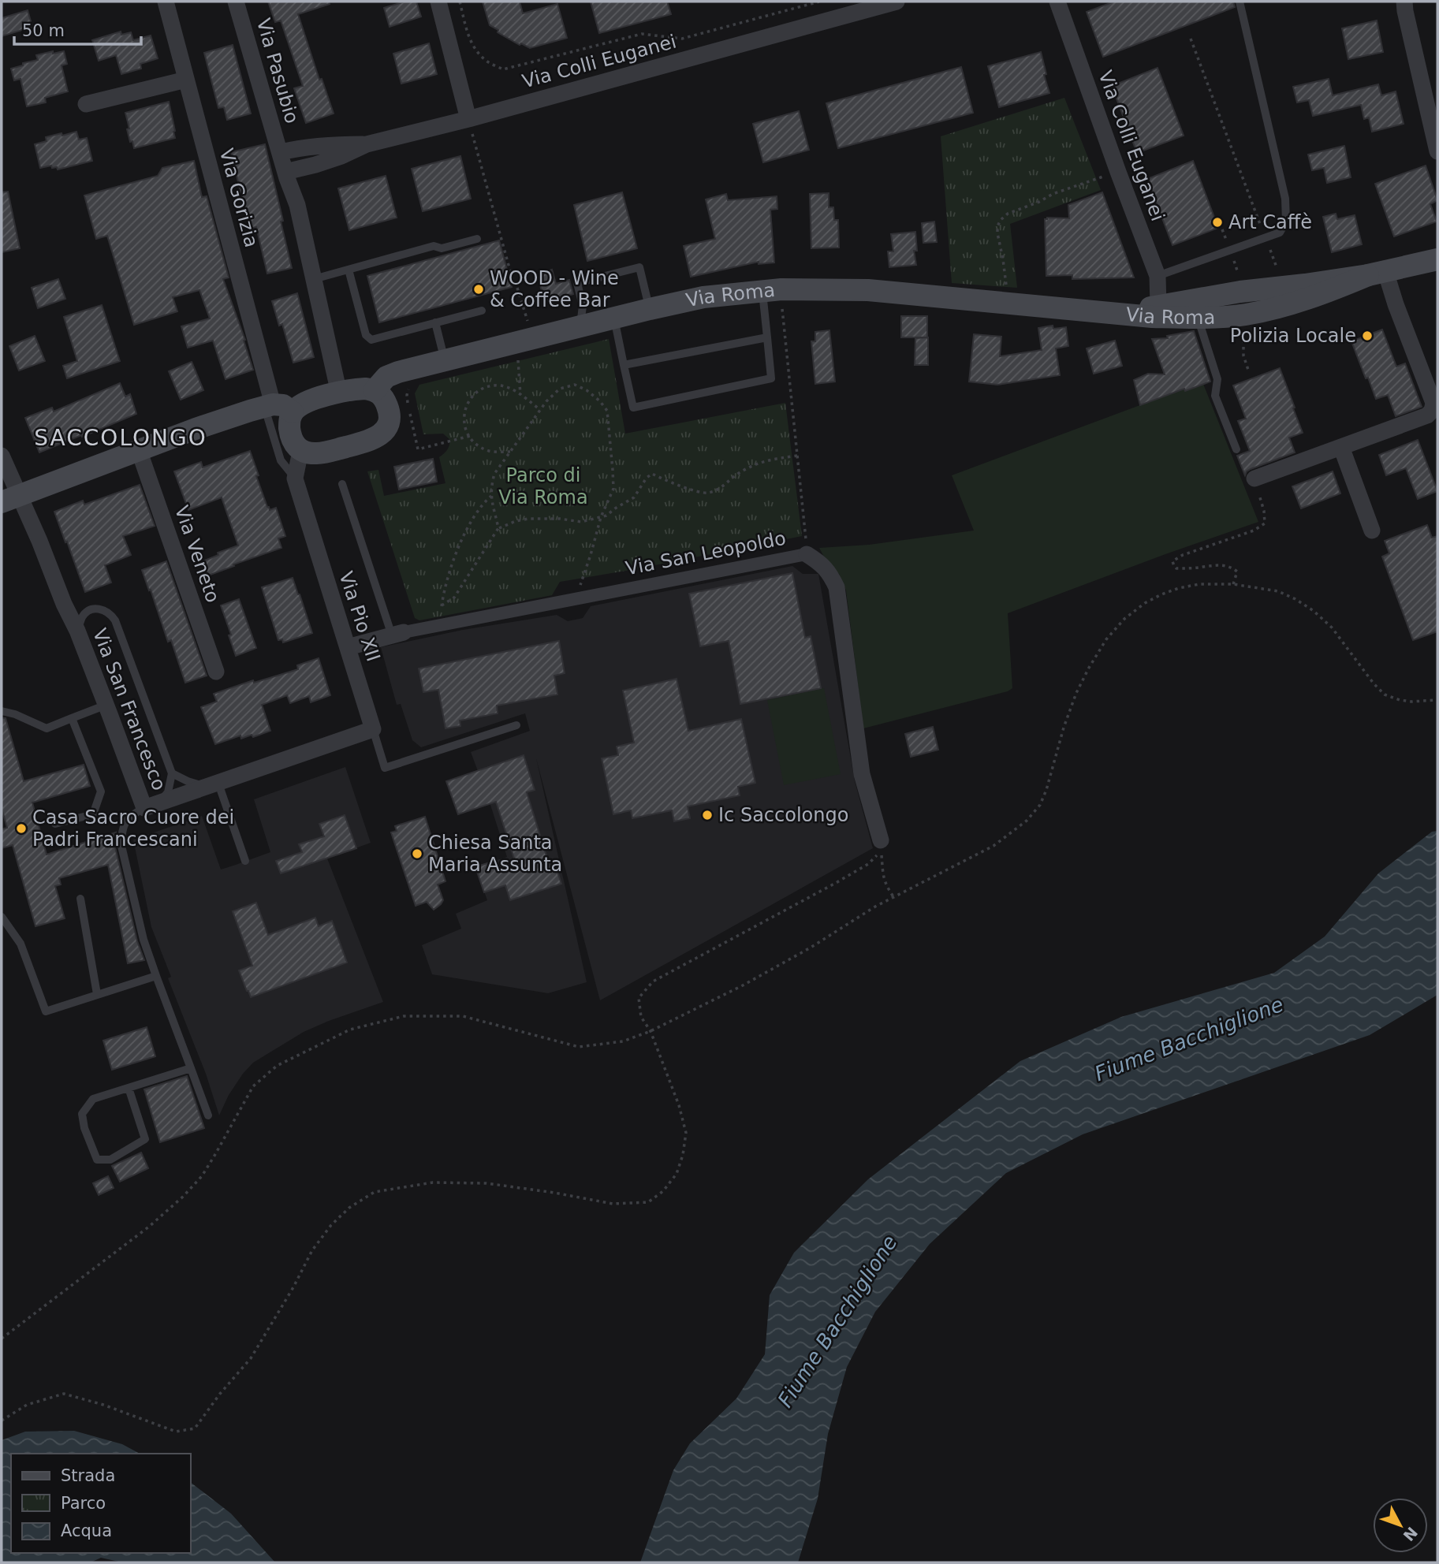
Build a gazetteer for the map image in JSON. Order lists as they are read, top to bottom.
{
  "streets": {
    "main road": ["Via Roma"],
    "street": [
      "Via Colli Euganei",
      "Via Pasubio",
      "Via Gorizia",
      "Via San Leopoldo",
      "Via Veneto",
      "Via Pio XII",
      "Via San Francesco"
    ]
  },
  "crossings": [
    ["Via Colli Euganei", "Via Roma"],
    ["Via Gorizia", "Via Pio XII"],
    ["Via San Leopoldo", "Via Pio XII"],
    ["Via Pio XII", "Via San Francesco"]
  ],
  "districts": ["SACCOLONGO"],
  "water": ["Fiume Bacchiglione"],
  "parks": ["Parco di Via Roma"],
  "places": [
    "Art Caffè",
    "WOOD - Wine & Coffee Bar",
    "Polizia Locale",
    "Ic Saccolongo",
    "Casa Sacro Cuore dei Padri Francescani",
    "Chiesa Santa Maria Assunta"
  ],
  "legend": ["Strada", "Parco", "Acqua"],
  "scale_bar": "50 m",
  "north": "bottom right"
}
